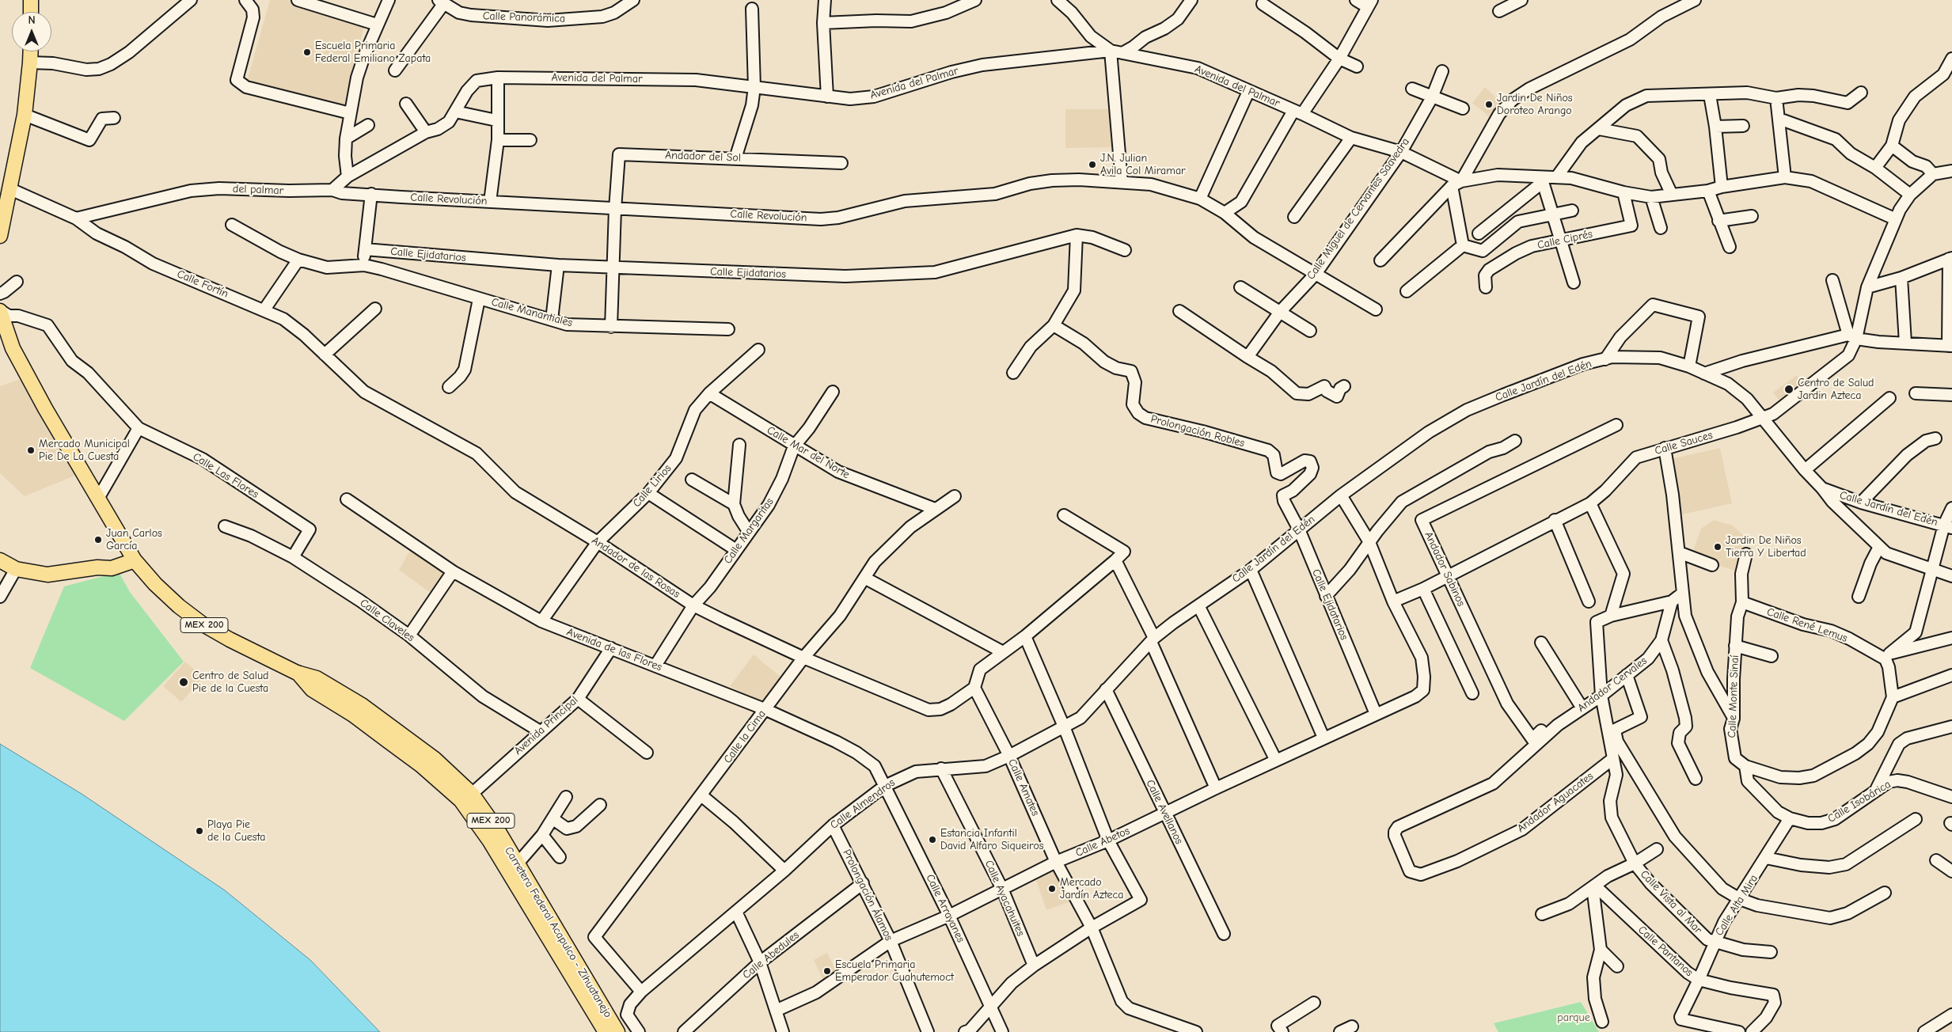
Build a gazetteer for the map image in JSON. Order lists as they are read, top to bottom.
{
  "streets": {
    "main road": ["MEX 200", "Carretera Federal Acapulco - Zihuatanejo"],
    "street": [
      "Calle Panorámica",
      "Avenida del Palmar",
      "Andador del Sol",
      "del palmar",
      "Calle Revolución",
      "Calle Miguel de Cervantes Saavedra",
      "Calle Ciprés",
      "Calle Ejidatarios",
      "Calle Fortín",
      "Calle Manantiales",
      "Calle Jardín del Edén",
      "Prolongación Robles",
      "Calle Sauces",
      "Calle Mar del Norte",
      "Calle Las Flores",
      "Calle Lirios",
      "Calle Margaritas",
      "Andador de las Rosas",
      "Andador Sabinos",
      "Calle Claveles",
      "Calle René Lemus",
      "Avenida de las Flores",
      "Andador Cervales",
      "Calle Monte Sinaí",
      "Avenida Principal",
      "Calle la Cima",
      "Calle Amates",
      "Calle Isobárica",
      "Andador Aguacates",
      "Calle Almendros",
      "Calle Avellanos",
      "Calle Abetos",
      "Prolongación Álamos",
      "Calle Ayacahuites",
      "Calle Vista al Mar",
      "Calle Alta Mira",
      "Calle Arrayanes",
      "Calle Pantanos",
      "Calle Abedules"
    ]
  },
  "crossings": [
    ["Avenida del Palmar", "Calle Miguel de Cervantes Saavedra"],
    ["Andador del Sol", "Calle Revolución"],
    ["del palmar", "Calle Revolución"],
    ["del palmar", "Calle Fortín"],
    ["Calle Revolución", "Calle Miguel de Cervantes Saavedra"],
    ["Calle Ejidatarios", "Calle Jardín del Edén"],
    ["Calle Ejidatarios", "Prolongación Robles"],
    ["Calle Ejidatarios", "Calle Abetos"],
    ["Calle Fortín", "Andador de las Rosas"],
    ["Calle Jardín del Edén", "Calle Sauces"],
    ["Calle Jardín del Edén", "Calle Almendros"],
    ["Calle Sauces", "Andador Sabinos"],
    ["Calle Sauces", "Calle Abetos"],
    ["Calle Mar del Norte", "Calle Lirios"],
    ["Calle Mar del Norte", "Calle Margaritas"],
    ["Calle Mar del Norte", "Calle la Cima"],
    ["Calle Las Flores", "Calle Claveles"],
    ["Calle Lirios", "Andador de las Rosas"],
    ["Calle Lirios", "Avenida de las Flores"],
    ["Calle Margaritas", "Andador de las Rosas"],
    ["Calle Margaritas", "Avenida de las Flores"],
    ["Andador de las Rosas", "Calle la Cima"],
    ["Andador de las Rosas", "Calle Amates"],
    ["Andador Sabinos", "Andador Cervales"],
    ["Calle Claveles", "Avenida Principal"],
    ["Calle René Lemus", "Calle Monte Sinaí"],
    ["Avenida de las Flores", "Avenida Principal"],
    ["Avenida de las Flores", "Calle la Cima"],
    ["Avenida de las Flores", "Calle Almendros"],
    ["Avenida de las Flores", "Calle Arrayanes"],
    ["Andador Cervales", "Andador Aguacates"],
    ["Calle Monte Sinaí", "Calle Isobárica"],
    ["Avenida Principal", "Carretera Federal Acapulco - Zihuatanejo"],
    ["Calle la Cima", "Calle Almendros"],
    ["Calle Amates", "Calle Almendros"],
    ["Calle Amates", "Calle Abetos"],
    ["Calle Isobárica", "Calle Alta Mira"],
    ["Andador Aguacates", "Calle Vista al Mar"],
    ["Calle Almendros", "Calle Avellanos"],
    ["Calle Almendros", "Prolongación Álamos"],
    ["Calle Almendros", "Calle Ayacahuites"],
    ["Calle Almendros", "Calle Arrayanes"],
    ["Calle Avellanos", "Calle Abetos"],
    ["Calle Abetos", "Prolongación Álamos"],
    ["Calle Abetos", "Calle Ayacahuites"],
    ["Calle Abetos", "Calle Arrayanes"],
    ["Prolongación Álamos", "Calle Abedules"],
    ["Calle Vista al Mar", "Calle Alta Mira"],
    ["Calle Alta Mira", "Calle Pantanos"]
  ],
  "parks": ["parque"],
  "places": [
    "Escuela Primaria Federal Emiliano Zapata",
    "Jardin De Niños Doroteo Arango",
    "J.N. Julian Avila Col Miramar",
    "Centro de Salud Jardin Azteca",
    "Mercado Municipal Pie De La Cuesta",
    "Juan Carlos García",
    "Jardin De Niños Tierra Y Libertad",
    "Centro de Salud Pie de la Cuesta",
    "Playa Pie de la Cuesta",
    "Estancia Infantil David Alfaro Siqueiros",
    "Mercado Jardín Azteca",
    "Escuela Primaria Emperador Cuahutemoct"
  ],
  "north": "top"
}
